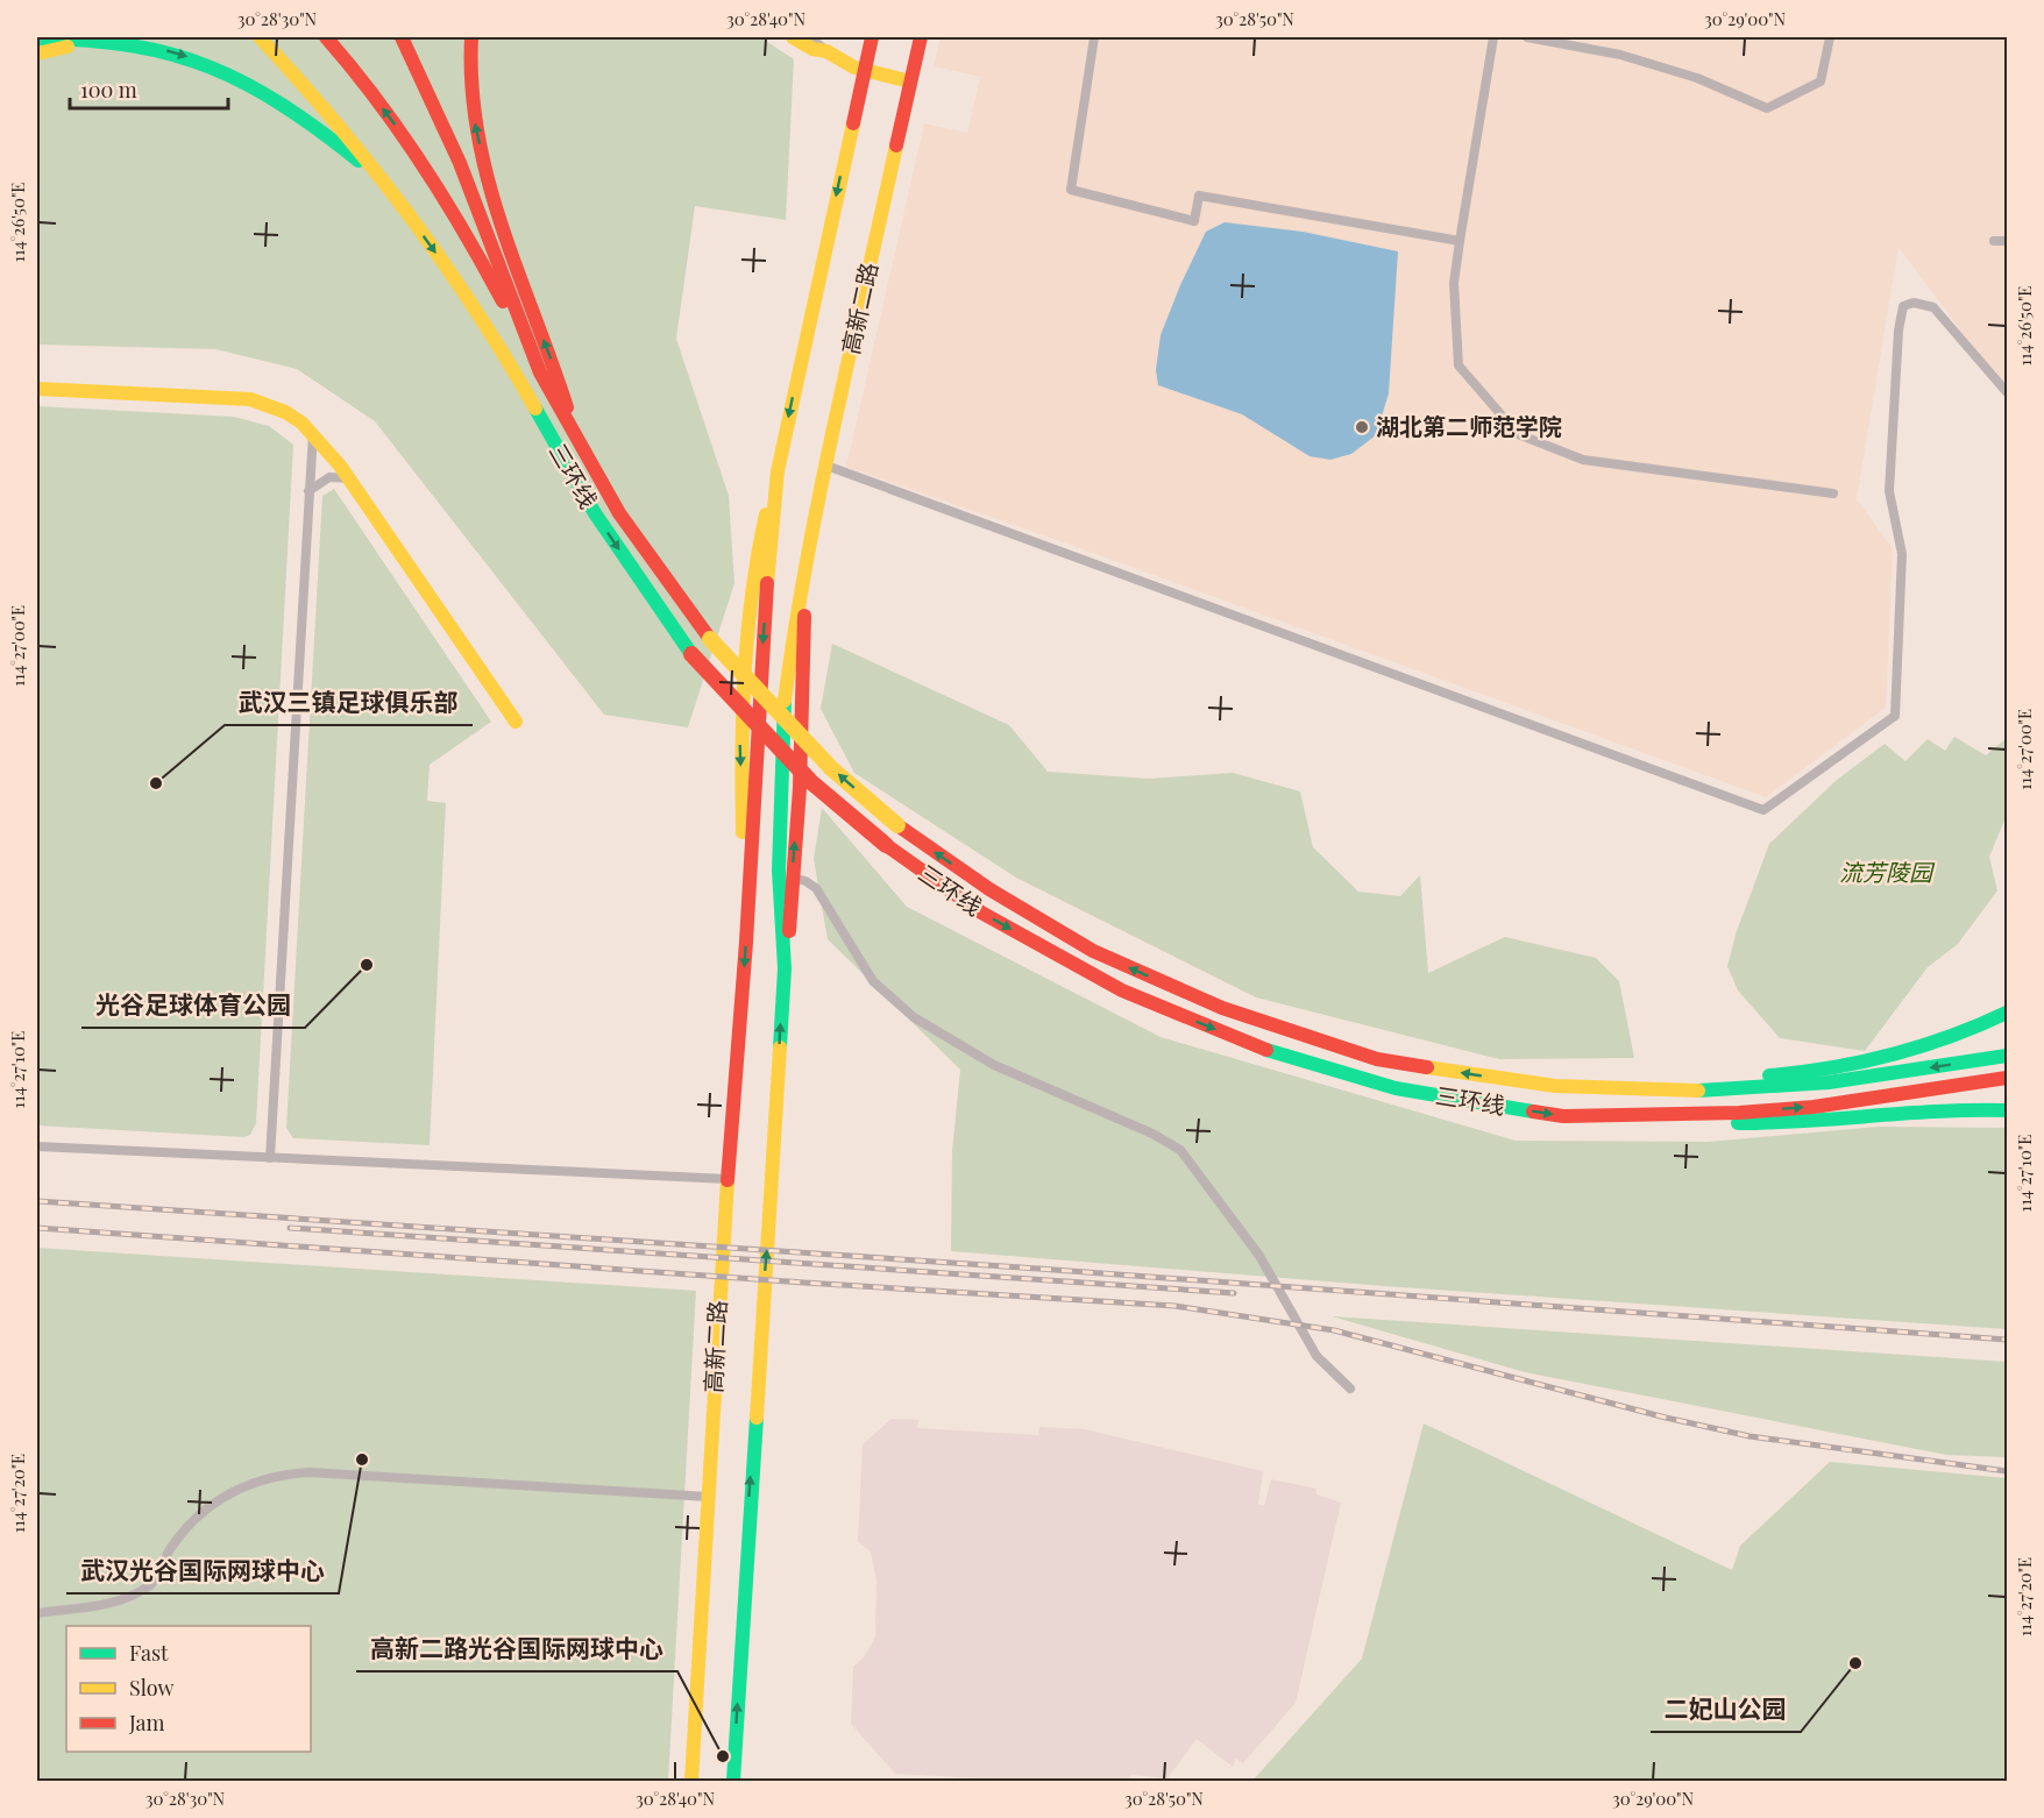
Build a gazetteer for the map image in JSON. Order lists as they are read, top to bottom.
{
  "streets": {
    "main road": ["高新二路", "三环线"]
  },
  "parks": ["流芳陵园"],
  "places": [
    "湖北第二师范学院",
    "武汉三镇足球俱乐部",
    "光谷足球体育公园",
    "武汉光谷国际网球中心",
    "二妃山公园",
    "高新二路光谷国际网球中心"
  ],
  "legend": ["Fast", "Slow", "Jam"],
  "scale_bar": "100 m",
  "coordinates": [
    "30°28'30\"N",
    "30°28'40\"N",
    "30°28'50\"N",
    "30°29'00\"N",
    "114°26'50\"E",
    "114°27'00\"E",
    "114°27'10\"E",
    "114°27'20\"E"
  ]
}
